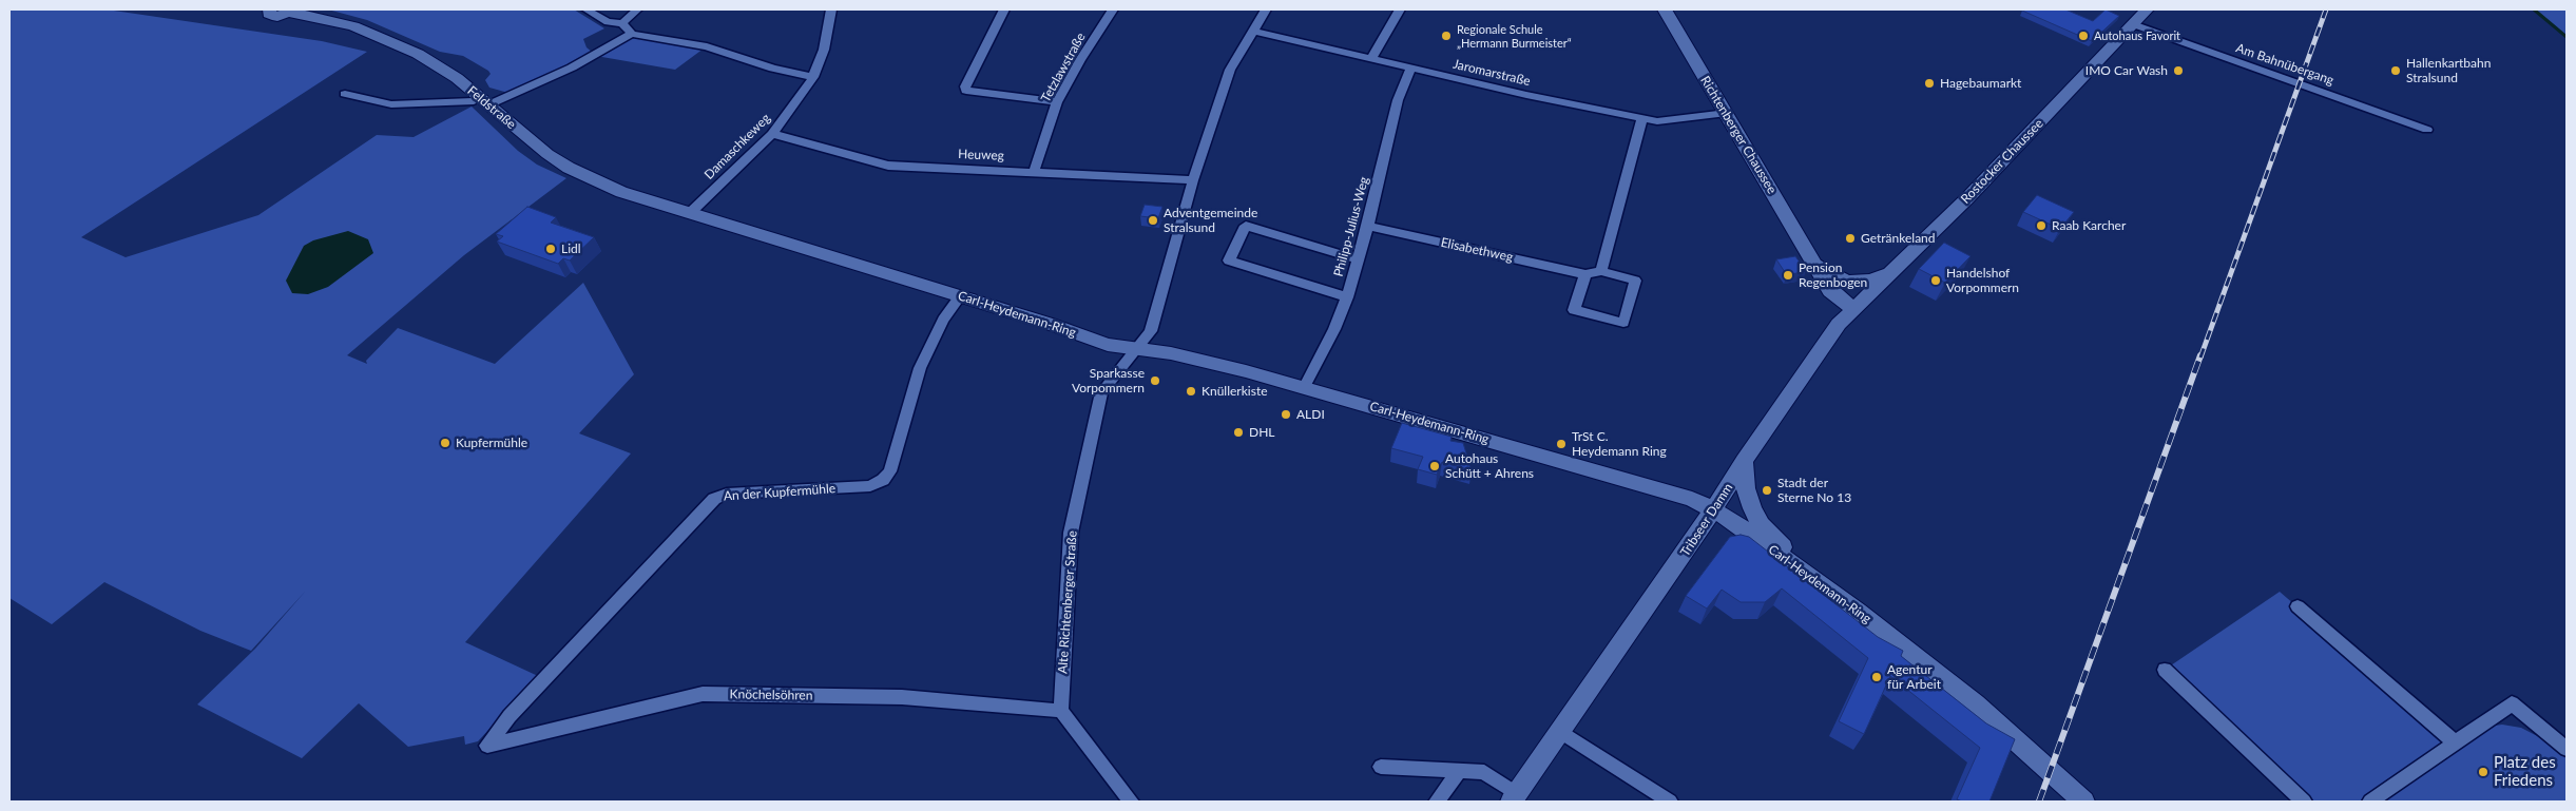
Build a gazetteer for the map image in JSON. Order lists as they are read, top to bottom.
{
  "streets": {
    "main road": [
      "Feldstraße",
      "Richtenberger Chaussee",
      "Rostocker Chaussee",
      "Carl-Heydemann-Ring",
      "Tribseer Damm"
    ],
    "street": [
      "Am Bahnübergang",
      "Tetzlawstraße",
      "Jaromarstraße",
      "Damaschkeweg",
      "Heuweg",
      "Philipp-Julius-Weg",
      "Elisabethweg",
      "An der Kupfermühle",
      "Alte Richtenberger Straße",
      "Knöchelsöhren"
    ]
  },
  "crossings": [
    ["Am Bahnübergang", "Rostocker Chaussee"],
    ["Tetzlawstraße", "Heuweg"],
    ["Jaromarstraße", "Richtenberger Chaussee"],
    ["Jaromarstraße", "Philipp-Julius-Weg"],
    ["Jaromarstraße", "Alte Richtenberger Straße"],
    ["Feldstraße", "Damaschkeweg"],
    ["Feldstraße", "Carl-Heydemann-Ring"],
    ["Richtenberger Chaussee", "Rostocker Chaussee"],
    ["Richtenberger Chaussee", "Tribseer Damm"],
    ["Damaschkeweg", "Heuweg"],
    ["Damaschkeweg", "Carl-Heydemann-Ring"],
    ["Heuweg", "Alte Richtenberger Straße"],
    ["Rostocker Chaussee", "Tribseer Damm"],
    ["Philipp-Julius-Weg", "Elisabethweg"],
    ["Philipp-Julius-Weg", "Carl-Heydemann-Ring"],
    ["Carl-Heydemann-Ring", "An der Kupfermühle"],
    ["Carl-Heydemann-Ring", "Tribseer Damm"],
    ["Carl-Heydemann-Ring", "Alte Richtenberger Straße"],
    ["An der Kupfermühle", "Knöchelsöhren"],
    ["Alte Richtenberger Straße", "Knöchelsöhren"]
  ],
  "places": [
    "Regionale Schule „Hermann Burmeister“",
    "Autohaus Favorit",
    "IMO Car Wash",
    "Hallenkartbahn Stralsund",
    "Hagebaumarkt",
    "Adventgemeinde Stralsund",
    "Raab Karcher",
    "Getränkeland",
    "Lidl",
    "Pension Regenbogen",
    "Handelshof Vorpommern",
    "Sparkasse Vorpommern",
    "Knüllerkiste",
    "ALDI",
    "DHL",
    "Kupfermühle",
    "TrSt C. Heydemann Ring",
    "Autohaus Schütt + Ahrens",
    "Stadt der Sterne No 13",
    "Agentur für Arbeit",
    "Platz des Friedens"
  ]
}
